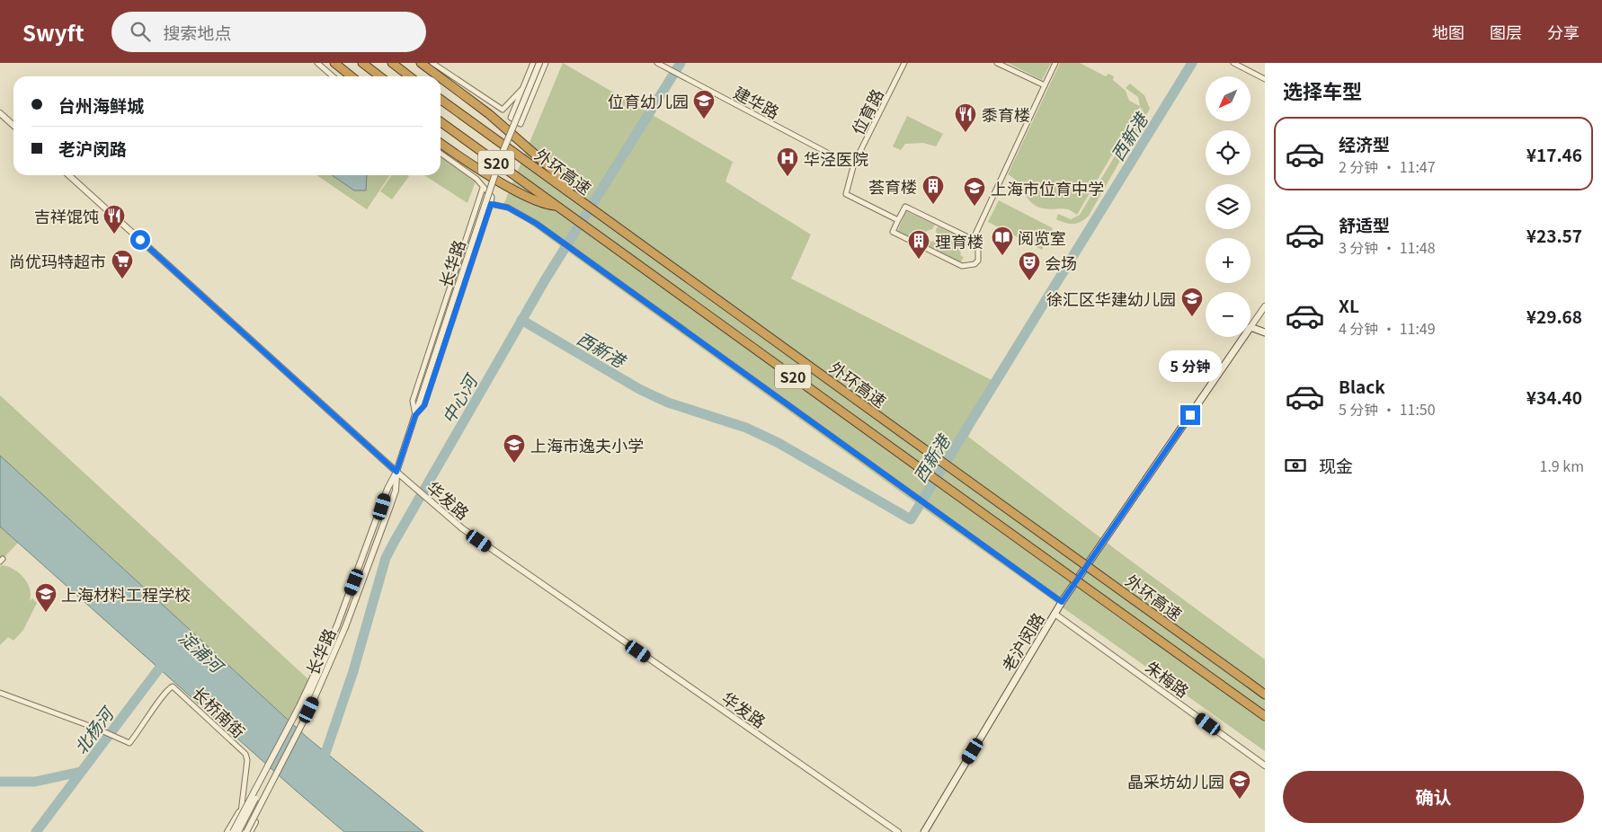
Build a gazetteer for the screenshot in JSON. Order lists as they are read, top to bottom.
{
  "streets": {
    "highway": ["S20", "外环高速"],
    "main road": ["老沪闵路"],
    "street": [
      "建华路",
      "位育路",
      "长华路",
      "华发路",
      "朱梅路",
      "长桥南街"
    ]
  },
  "crossings": [
    ["建华路", "位育路"],
    ["长华路", "华发路"],
    ["老沪闵路", "朱梅路"]
  ],
  "water": [
    "西新港",
    "中心河",
    "淀浦河",
    "北杨河"
  ],
  "places": {
    "school or university": [
      "位育幼儿园",
      "上海市位育中学",
      "徐汇区华建幼儿园",
      "上海市逸夫小学",
      "上海材料工程学校",
      "晶采坊幼儿园"
    ],
    "restaurant": ["黍育楼", "吉祥馄饨"],
    "hospital": ["华泾医院"],
    "building": ["荟育楼", "理育楼"],
    "library": ["阅览室"],
    "supermarket": ["尚优玛特超市"],
    "theatre": ["会场"]
  },
  "north": "bottom left",
  "page": {
    "header": "Swyft",
    "search": "搜索地点",
    "nav": ["地图", "图层", "分享"],
    "heading": "选择车型",
    "map_buttons": ["+", "−"],
    "banner": ["台州海鲜城", "老沪闵路"],
    "list": [
      {
        "name": "经济型",
        "note": "2 分钟 · 11:47",
        "value": "¥17.46"
      },
      {
        "name": "舒适型",
        "note": "3 分钟 · 11:48",
        "value": "¥23.57"
      },
      {
        "name": "XL",
        "note": "4 分钟 · 11:49",
        "value": "¥29.68"
      },
      {
        "name": "Black",
        "note": "5 分钟 · 11:50",
        "value": "¥34.40"
      }
    ],
    "bubble": "5 分钟",
    "pay": ["现金", "1.9 km"],
    "buttons": "确认"
  }
}
